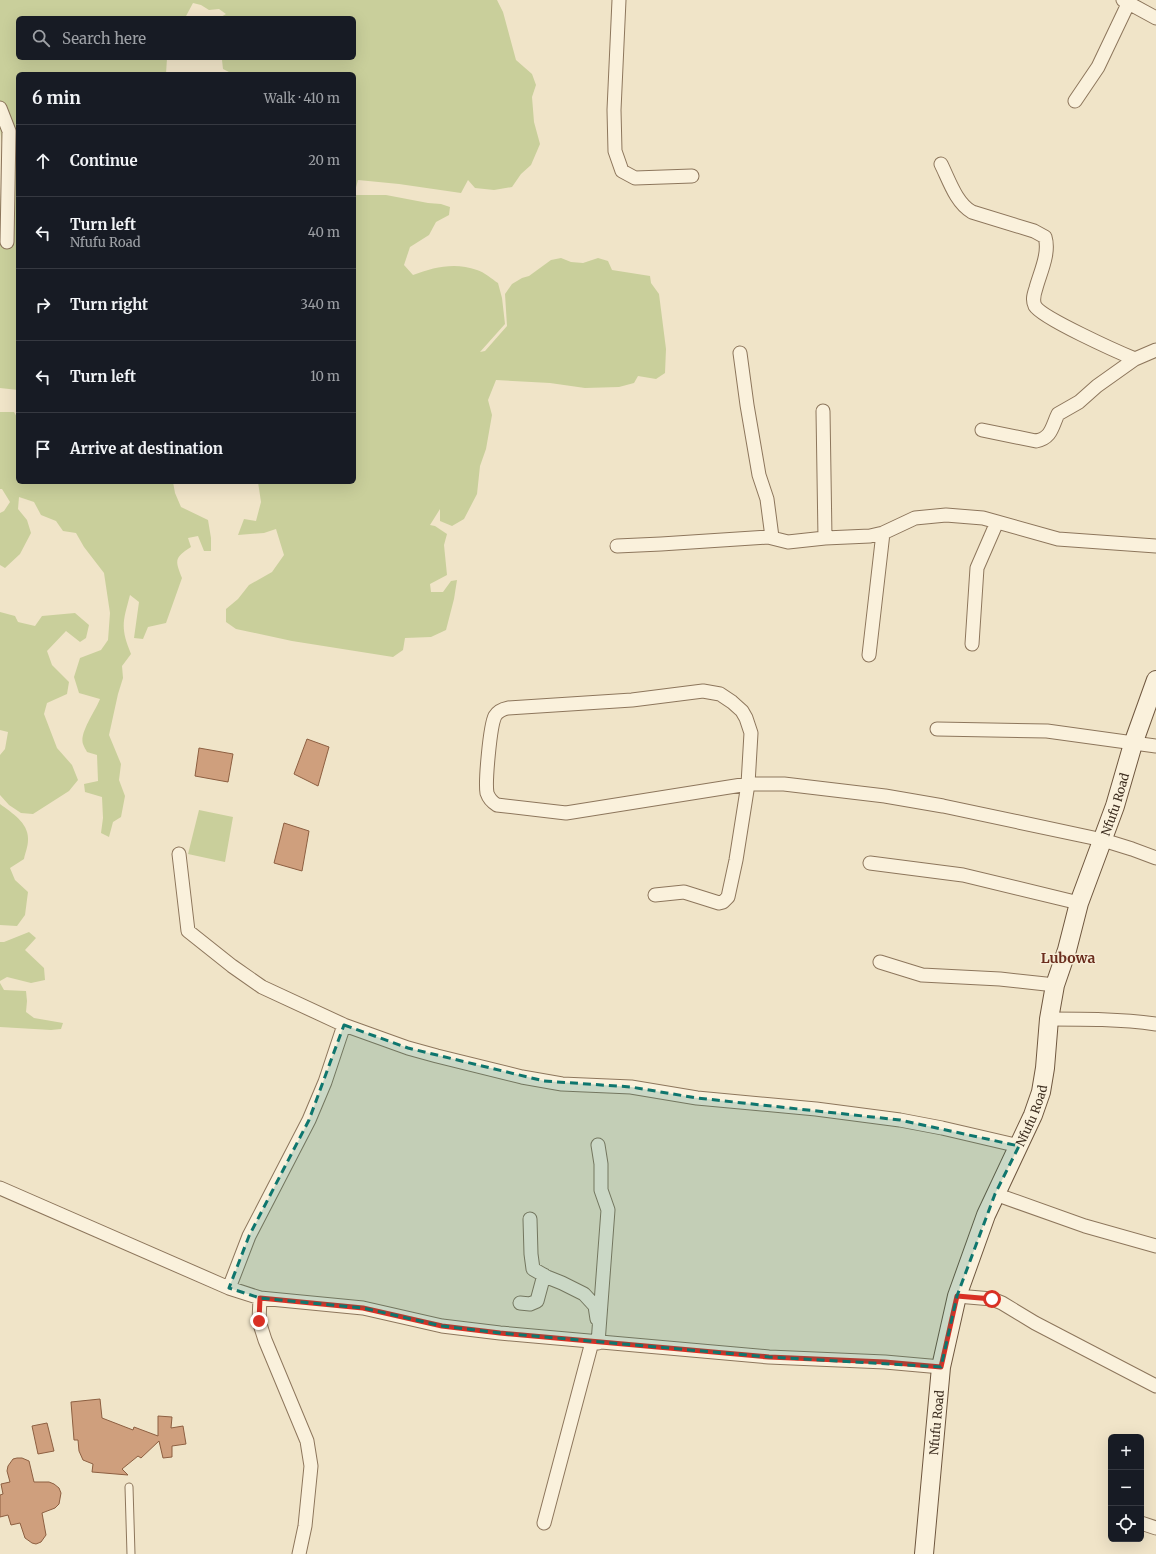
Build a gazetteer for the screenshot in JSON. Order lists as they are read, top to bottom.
{
  "streets": {
    "street": ["Nfufu Road"]
  },
  "districts": ["Lubowa"],
  "page": {
    "search": "Search here",
    "heading": ["6 min", "Walk · 410 m"],
    "list": [
      ["Continue", "20 m"],
      ["Turn left", "Nfufu Road", "40 m"],
      ["Turn right", "340 m"],
      ["Turn left", "10 m"],
      "Arrive at destination"
    ],
    "map_buttons": ["+", "−"]
  }
}
